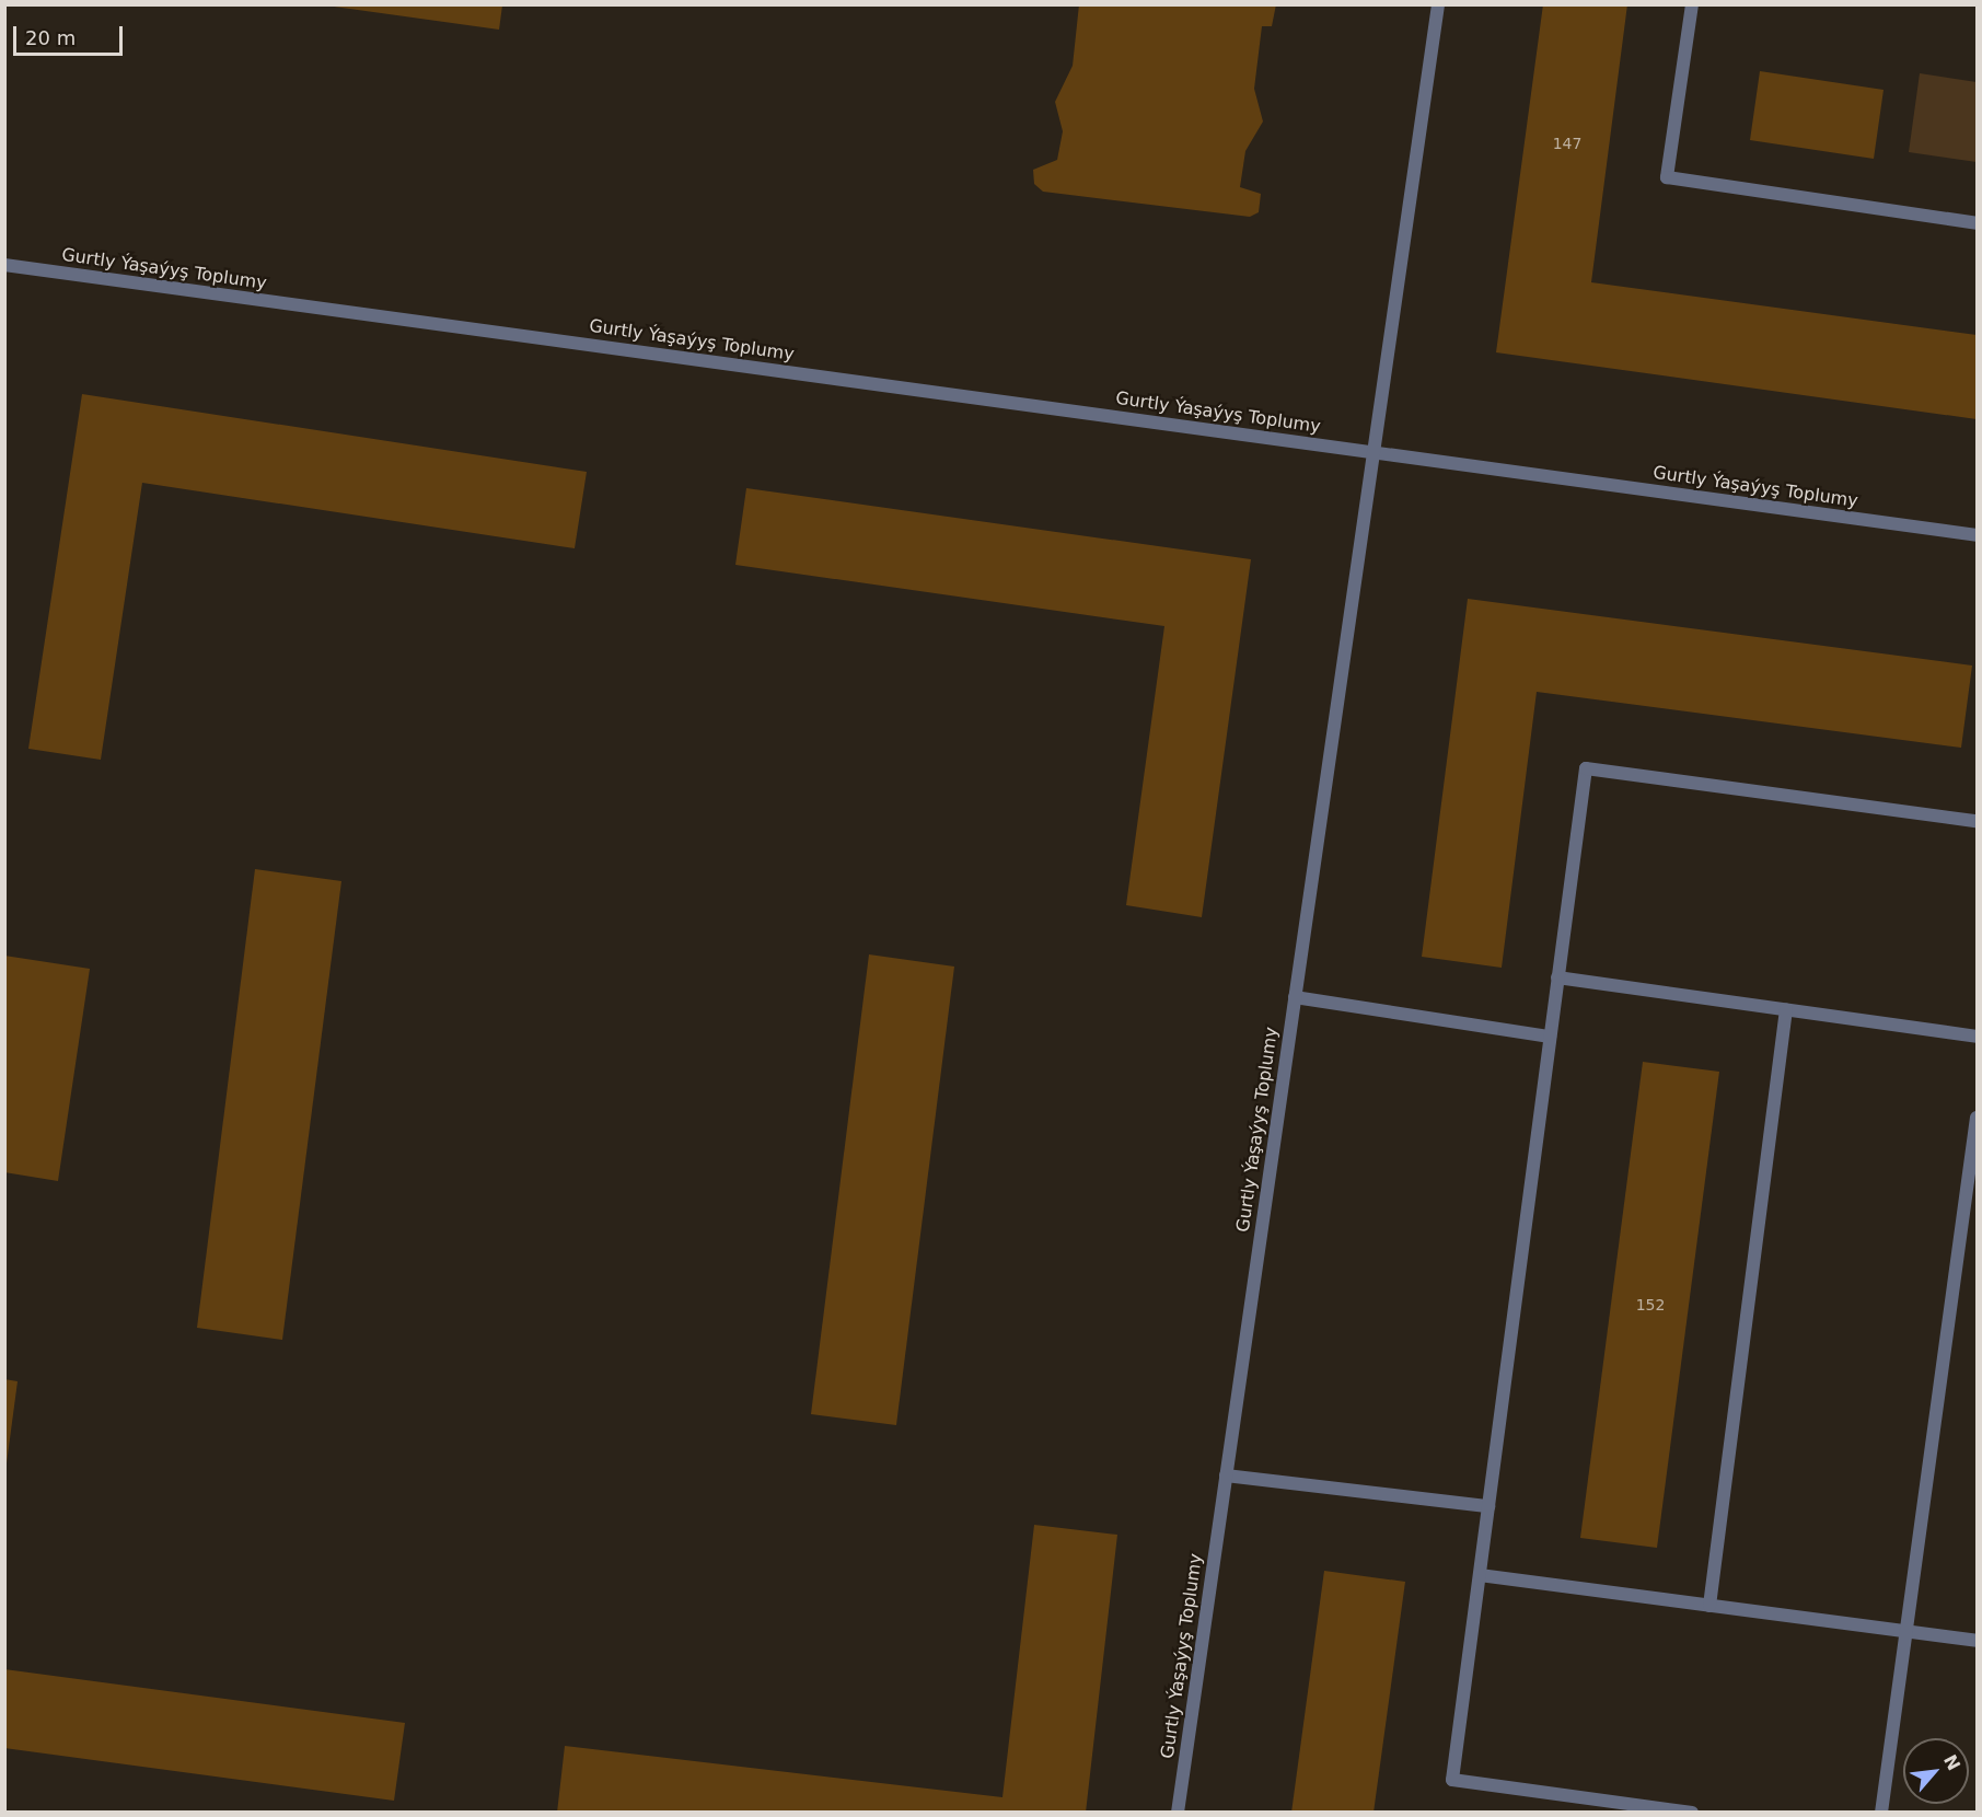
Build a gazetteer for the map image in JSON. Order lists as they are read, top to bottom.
{
  "streets": {
    "street": ["Gurtly Ýaşaýyş Toplumy"]
  },
  "house_numbers": ["147", "152"],
  "scale_bar": "20 m",
  "north": "top right"
}
